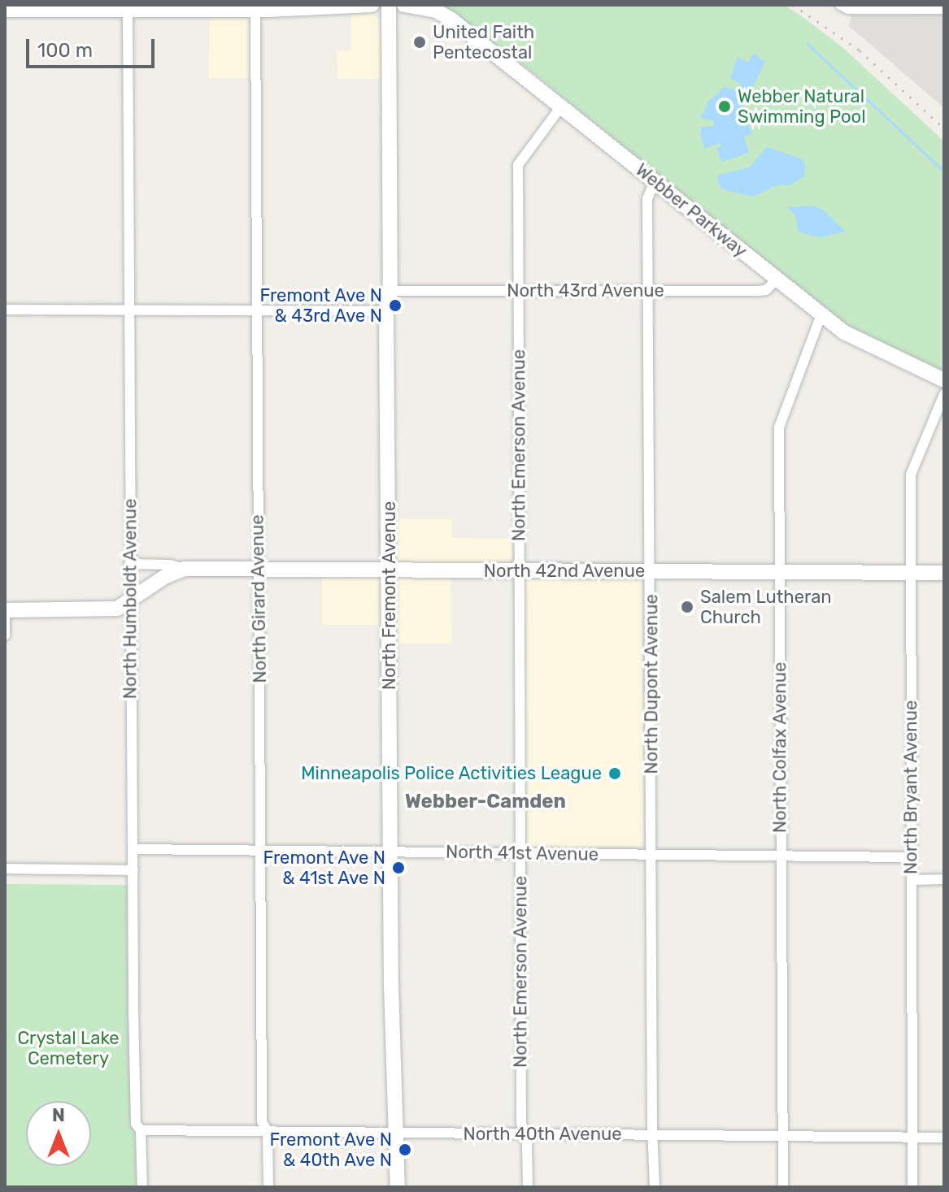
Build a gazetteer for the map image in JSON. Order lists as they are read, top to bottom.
{
  "streets": {
    "street": [
      "Webber Parkway",
      "North 43rd Avenue",
      "North Emerson Avenue",
      "North 42nd Avenue",
      "North Fremont Avenue",
      "North Humboldt Avenue",
      "North Girard Avenue",
      "North Dupont Avenue",
      "North Colfax Avenue",
      "North Bryant Avenue",
      "North 41st Avenue",
      "North 40th Avenue"
    ]
  },
  "crossings": [
    ["Webber Parkway", "North 43rd Avenue"],
    ["Webber Parkway", "North Emerson Avenue"],
    ["Webber Parkway", "North Dupont Avenue"],
    ["Webber Parkway", "North Colfax Avenue"],
    ["North 43rd Avenue", "North Emerson Avenue"],
    ["North 43rd Avenue", "North Fremont Avenue"],
    ["North 43rd Avenue", "North Dupont Avenue"],
    ["North Emerson Avenue", "North 42nd Avenue"],
    ["North Emerson Avenue", "North 41st Avenue"],
    ["North Emerson Avenue", "North 40th Avenue"],
    ["North 42nd Avenue", "North Fremont Avenue"],
    ["North 42nd Avenue", "North Humboldt Avenue"],
    ["North 42nd Avenue", "North Girard Avenue"],
    ["North 42nd Avenue", "North Dupont Avenue"],
    ["North 42nd Avenue", "North Colfax Avenue"],
    ["North 42nd Avenue", "North Bryant Avenue"],
    ["North Fremont Avenue", "North 41st Avenue"],
    ["North Fremont Avenue", "North 40th Avenue"],
    ["North Humboldt Avenue", "North 41st Avenue"],
    ["North Humboldt Avenue", "North 40th Avenue"],
    ["North Girard Avenue", "North 41st Avenue"],
    ["North Girard Avenue", "North 40th Avenue"],
    ["North Dupont Avenue", "North 41st Avenue"],
    ["North Dupont Avenue", "North 40th Avenue"],
    ["North Colfax Avenue", "North 41st Avenue"],
    ["North Colfax Avenue", "North 40th Avenue"],
    ["North Bryant Avenue", "North 41st Avenue"],
    ["North Bryant Avenue", "North 40th Avenue"]
  ],
  "districts": ["Webber-Camden"],
  "parks": ["Crystal Lake Cemetery"],
  "places": [
    "United Faith Pentecostal",
    "Webber Natural Swimming Pool",
    "Fremont Ave N & 43rd Ave N",
    "Salem Lutheran Church",
    "Minneapolis Police Activities League",
    "Fremont Ave N & 41st Ave N",
    "Fremont Ave N & 40th Ave N"
  ],
  "scale_bar": "100 m",
  "north": "top"
}
